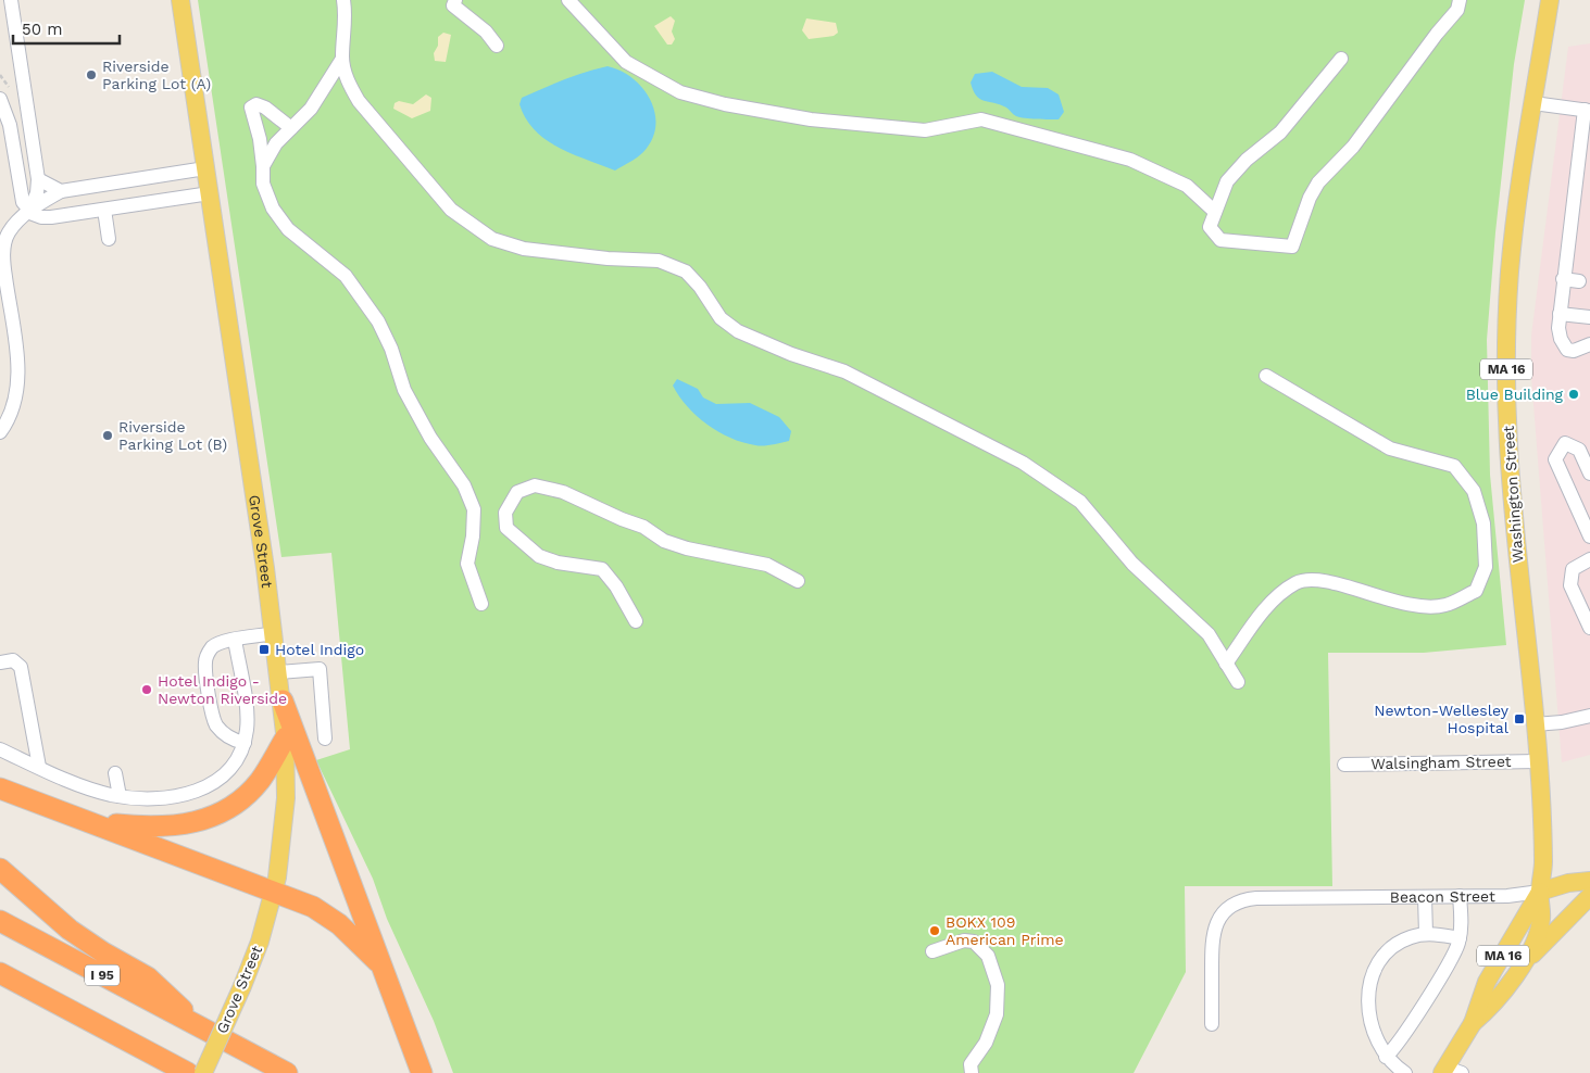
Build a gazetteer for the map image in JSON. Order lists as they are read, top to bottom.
{
  "streets": {
    "highway": ["I 95"],
    "main road": [
      "MA 16",
      "Washington Street",
      "Grove Street",
      "Beacon Street"
    ],
    "street": ["Walsingham Street"]
  },
  "crossings": [
    ["Washington Street", "Walsingham Street"],
    ["Washington Street", "Beacon Street"]
  ],
  "places": {
    "other": [
      "Riverside Parking Lot (A)",
      "Blue Building",
      "Riverside Parking Lot (B)",
      "Hotel Indigo - Newton Riverside",
      "BOKX 109 American Prime"
    ],
    "transit": ["Hotel Indigo", "Newton-Wellesley Hospital"]
  },
  "scale_bar": "50 m"
}
